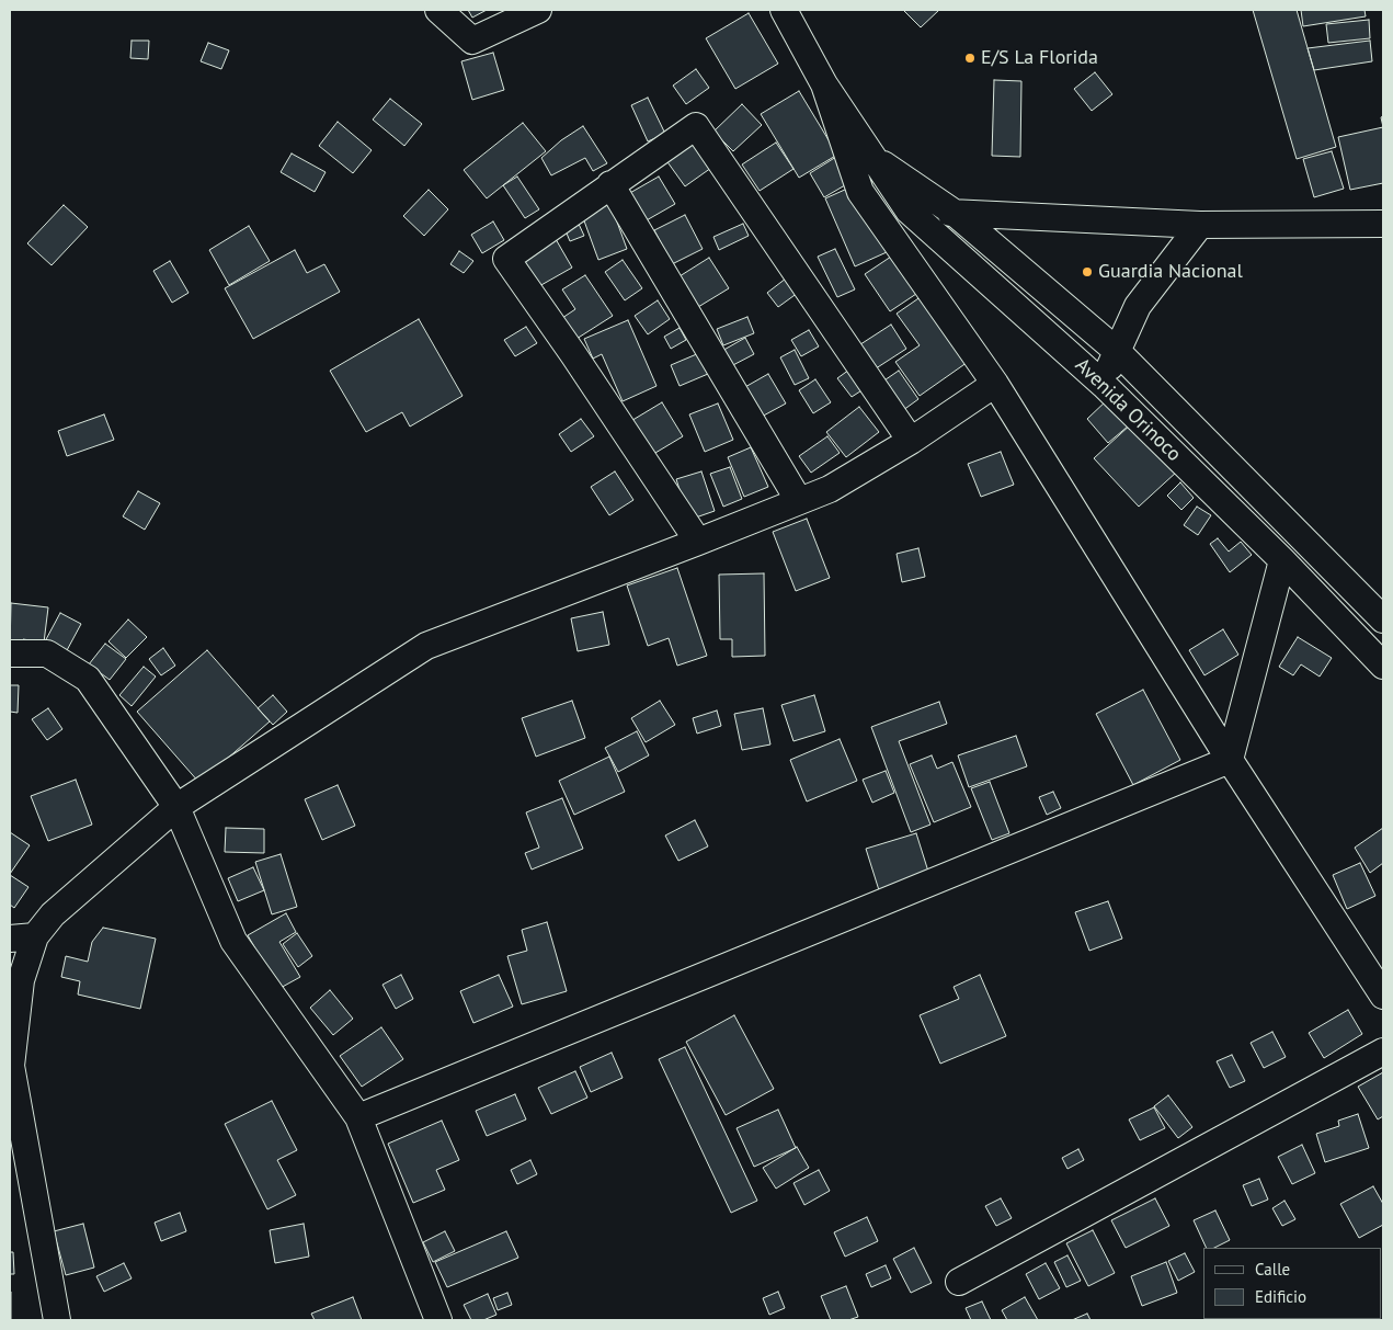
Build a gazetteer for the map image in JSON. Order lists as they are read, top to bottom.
{
  "streets": {
    "street": ["Avenida Orinoco"]
  },
  "places": ["E/S La Florida", "Guardia Nacional"],
  "legend": ["Calle", "Edificio"]
}
